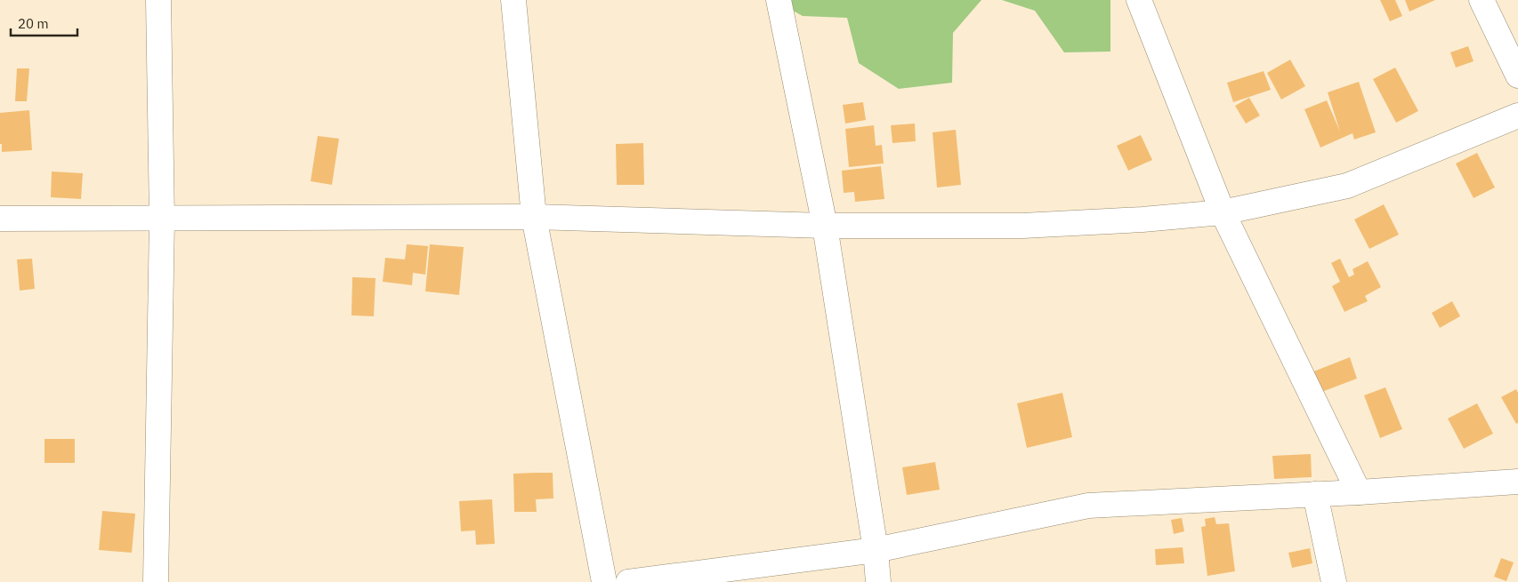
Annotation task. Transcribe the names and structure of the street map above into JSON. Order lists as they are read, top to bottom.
{
  "scale_bar": "20 m"
}
